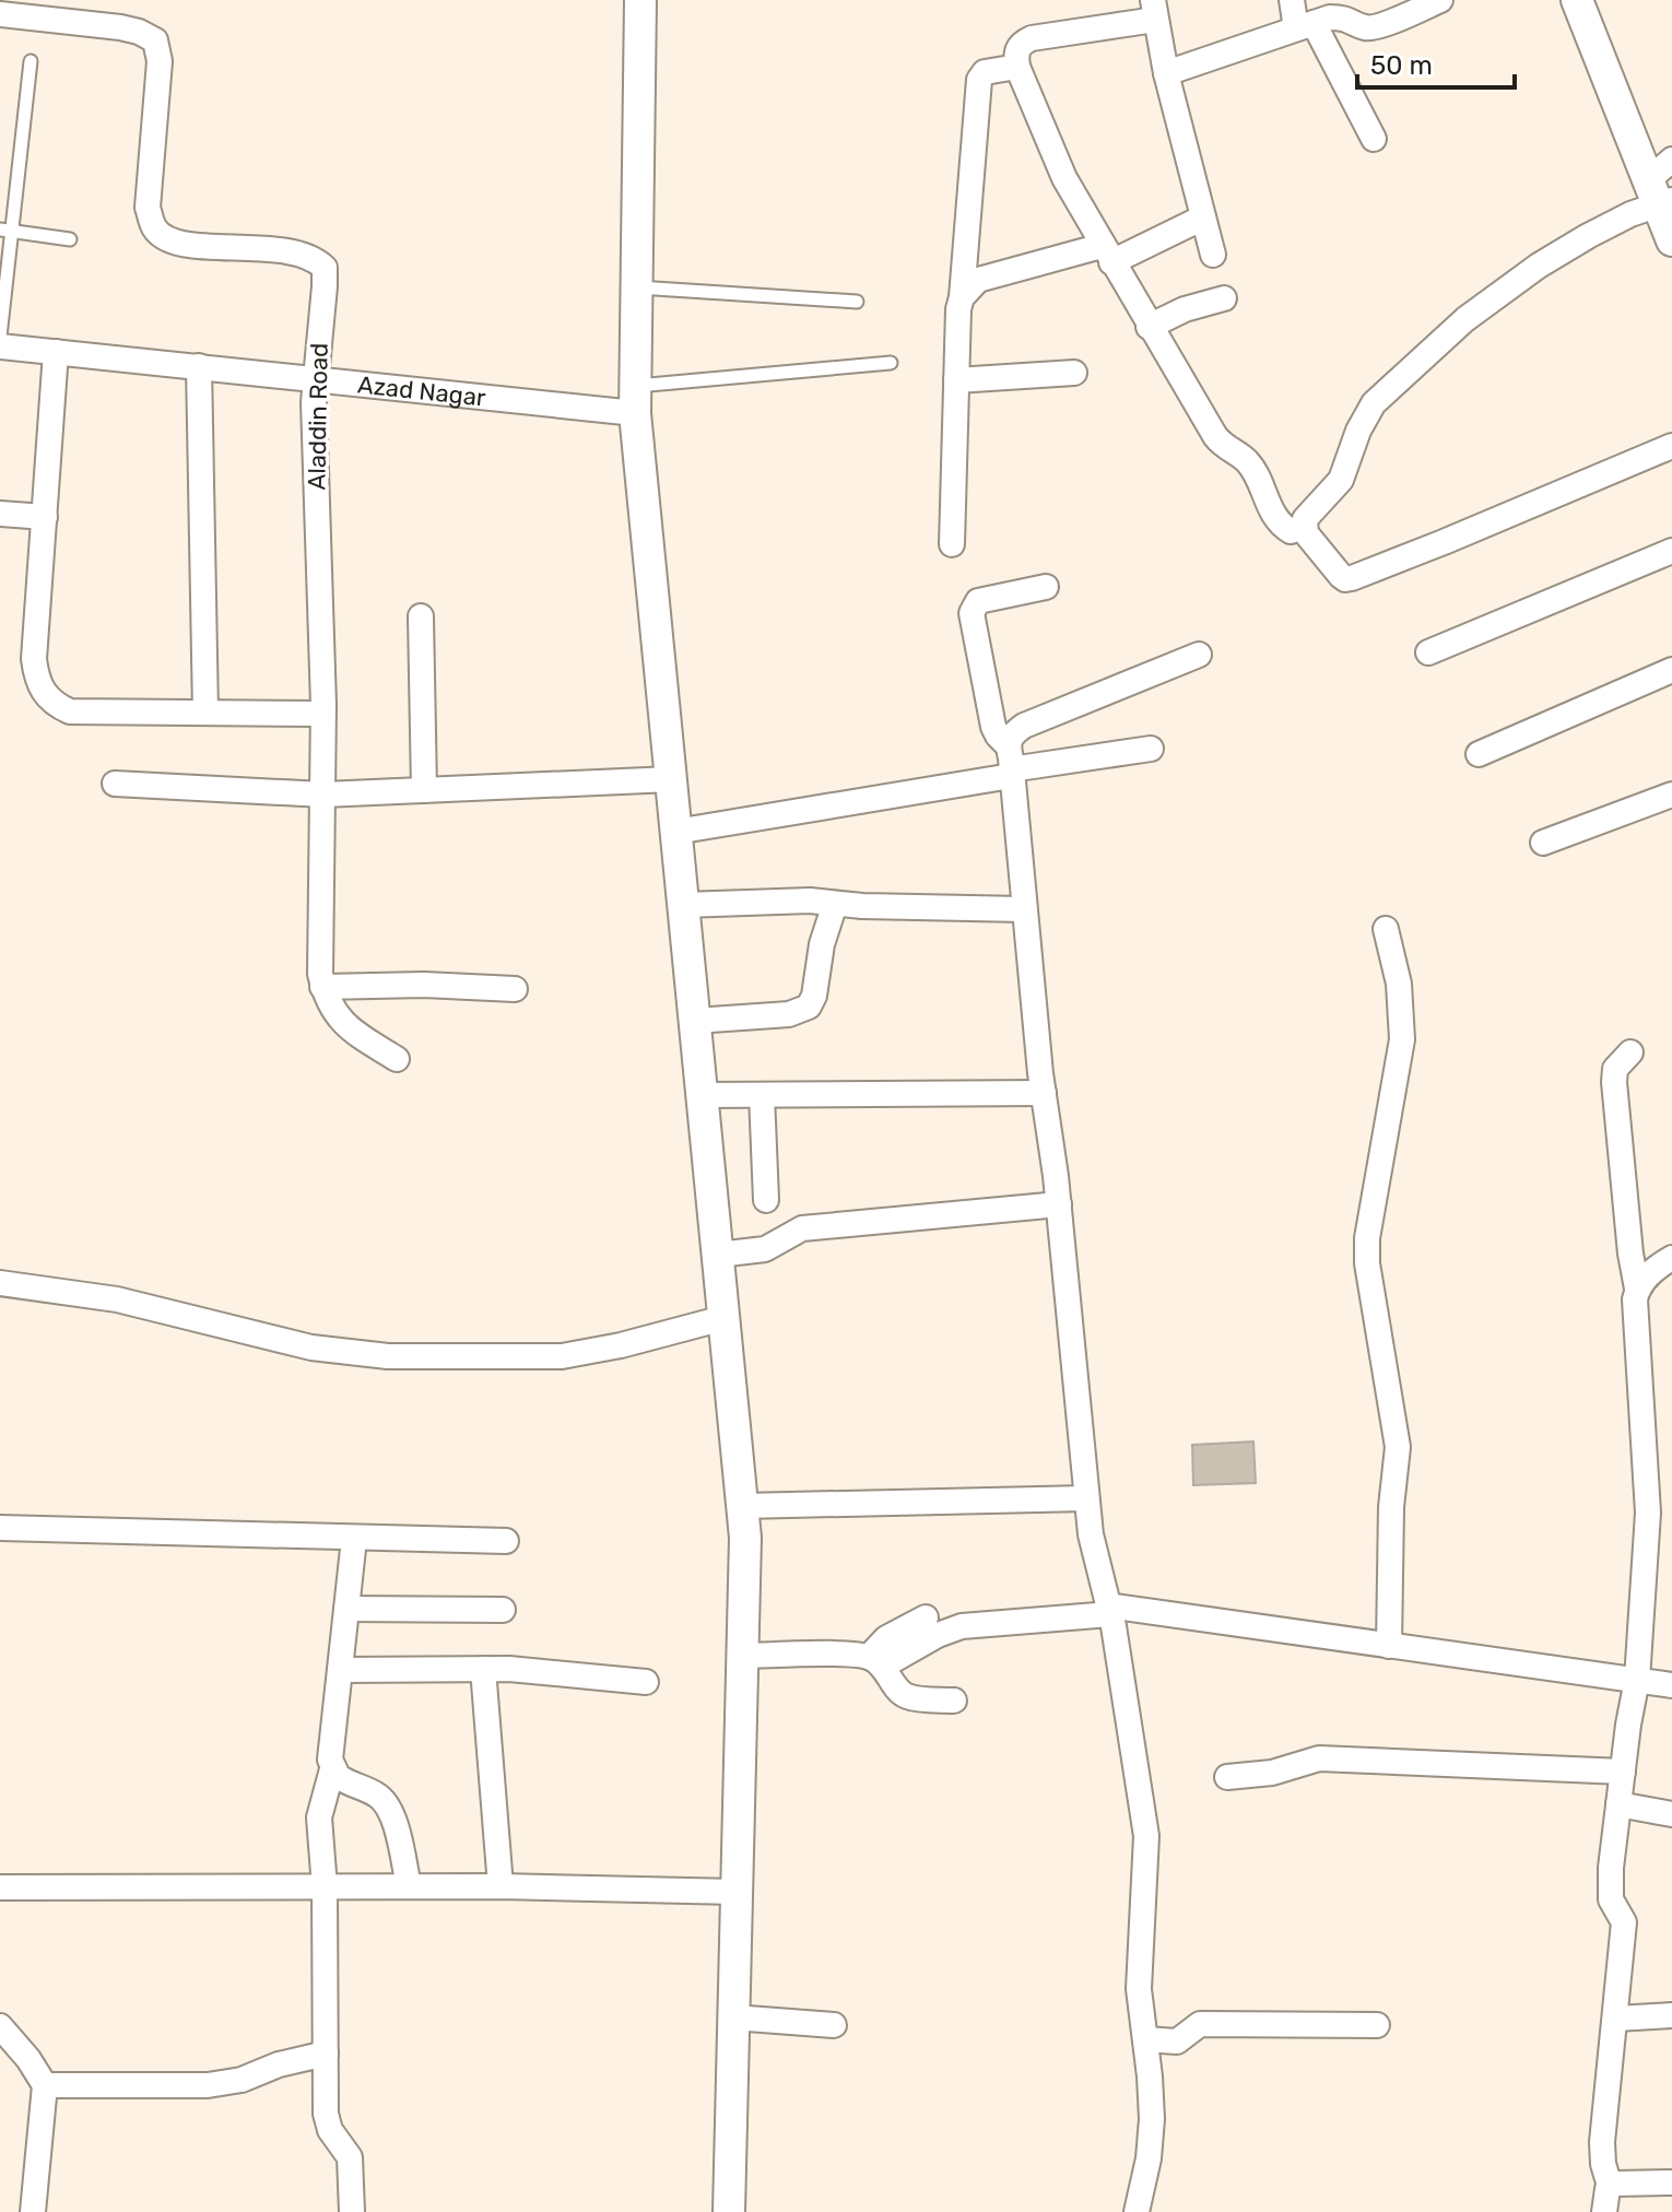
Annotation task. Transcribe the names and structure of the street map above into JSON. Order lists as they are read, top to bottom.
{
  "streets": {
    "street": ["Azad Nagar", "Aladdin Road"]
  },
  "crossings": [
    ["Azad Nagar", "Aladdin Road"]
  ],
  "scale_bar": "50 m"
}
